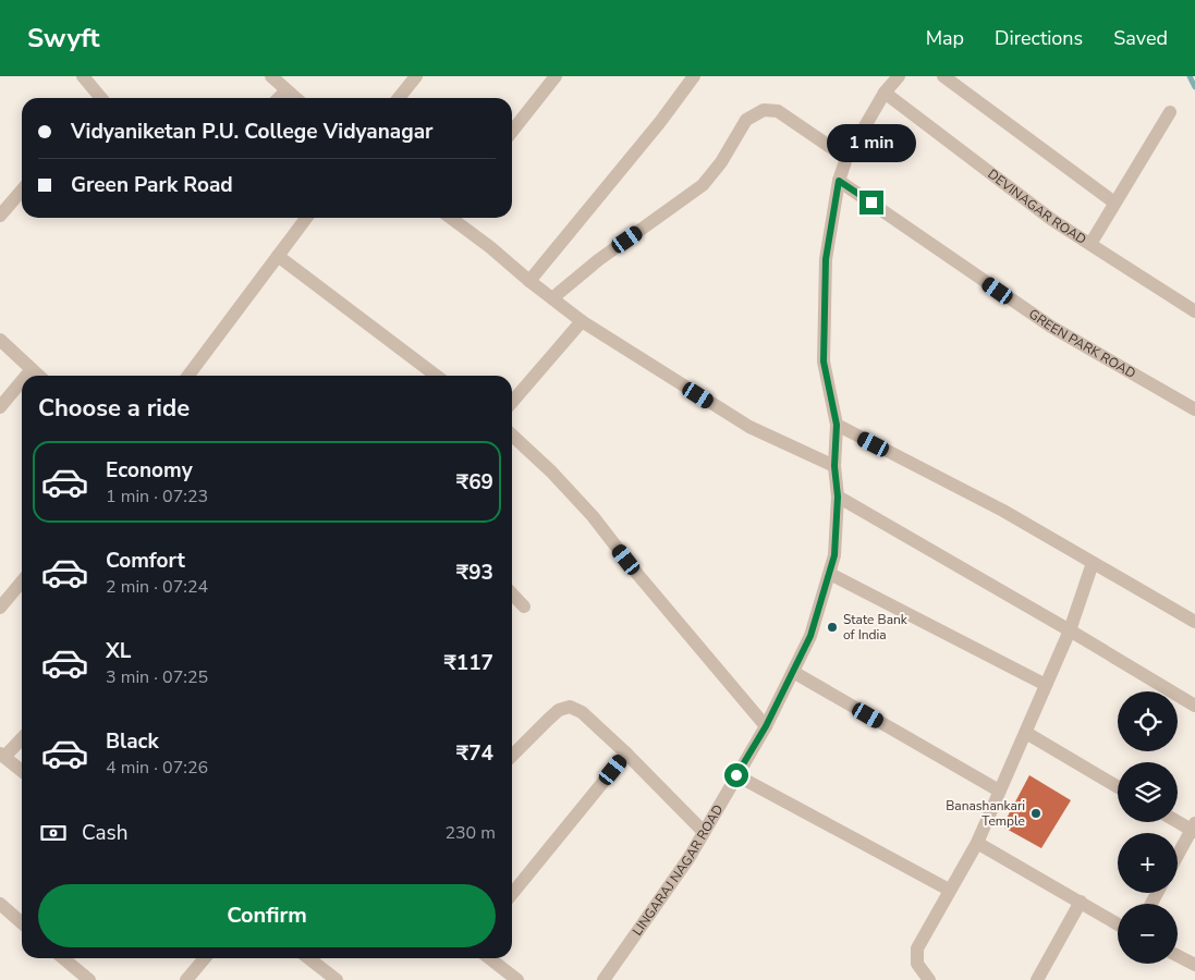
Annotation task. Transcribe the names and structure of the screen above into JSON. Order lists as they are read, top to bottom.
{
  "streets": {
    "street": ["DEVINAGAR ROAD", "GREEN PARK ROAD", "LINGARAJ NAGAR ROAD"]
  },
  "crossings": [
    ["DEVINAGAR ROAD", "LINGARAJ NAGAR ROAD"],
    ["GREEN PARK ROAD", "LINGARAJ NAGAR ROAD"]
  ],
  "places": ["State Bank of India", "Banashankari Temple"],
  "page": {
    "header": "Swyft",
    "nav": ["Map", "Directions", "Saved"],
    "banner": ["Vidyaniketan P.U. College Vidyanagar", "Green Park Road"],
    "bubble": "1 min",
    "heading": "Choose a ride",
    "list": [
      {
        "name": "Economy",
        "note": "1 min · 07:23",
        "value": "₹69"
      },
      {
        "name": "Comfort",
        "note": "2 min · 07:24",
        "value": "₹93"
      },
      {
        "name": "XL",
        "note": "3 min · 07:25",
        "value": "₹117"
      },
      {
        "name": "Black",
        "note": "4 min · 07:26",
        "value": "₹74"
      }
    ],
    "map_buttons": ["+", "−"],
    "pay": ["Cash", "230 m"],
    "buttons": "Confirm"
  }
}
